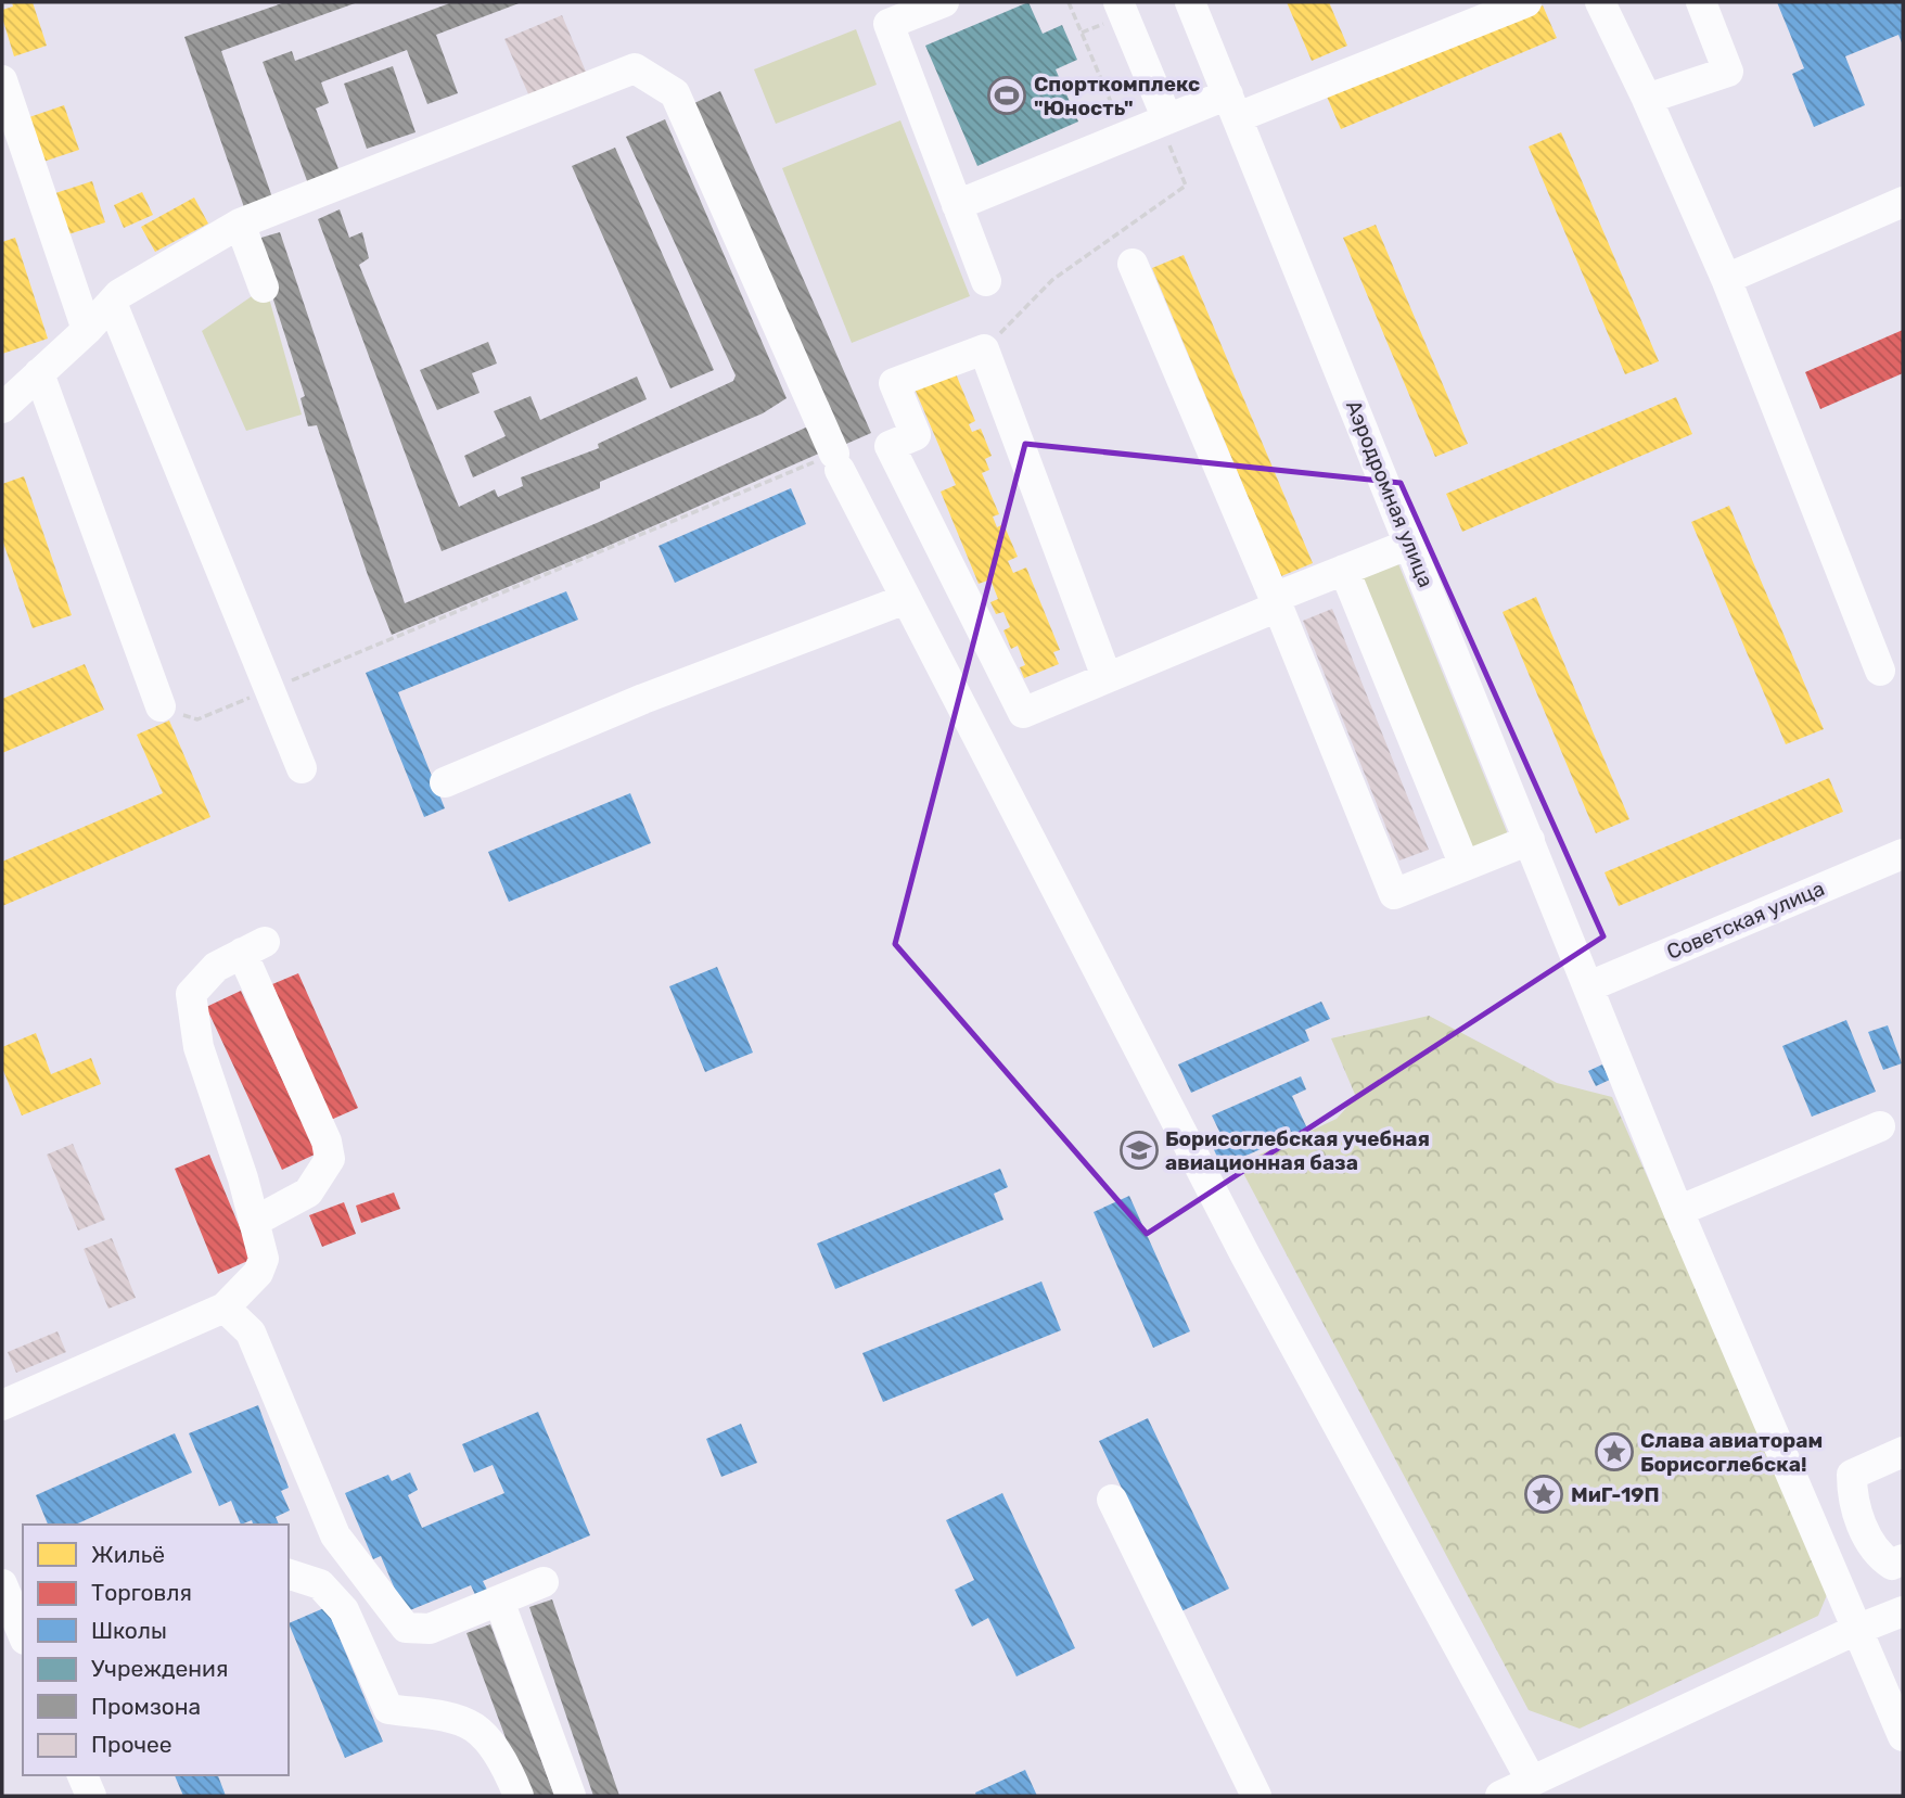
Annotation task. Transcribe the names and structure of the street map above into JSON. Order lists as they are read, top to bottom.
{
  "streets": {
    "street": ["Аэродромная улица", "Советская улица"]
  },
  "crossings": [
    ["Аэродромная улица", "Советская улица"]
  ],
  "places": {
    "sports": ["Спорткомплекс \"Юность\""],
    "school or university": ["Борисоглебская учебная авиационная база"],
    "place": ["Слава авиаторам Борисоглебска!", "МиГ-19П"]
  },
  "legend": [
    "Жильё",
    "Торговля",
    "Школы",
    "Учреждения",
    "Промзона",
    "Прочее"
  ]
}
